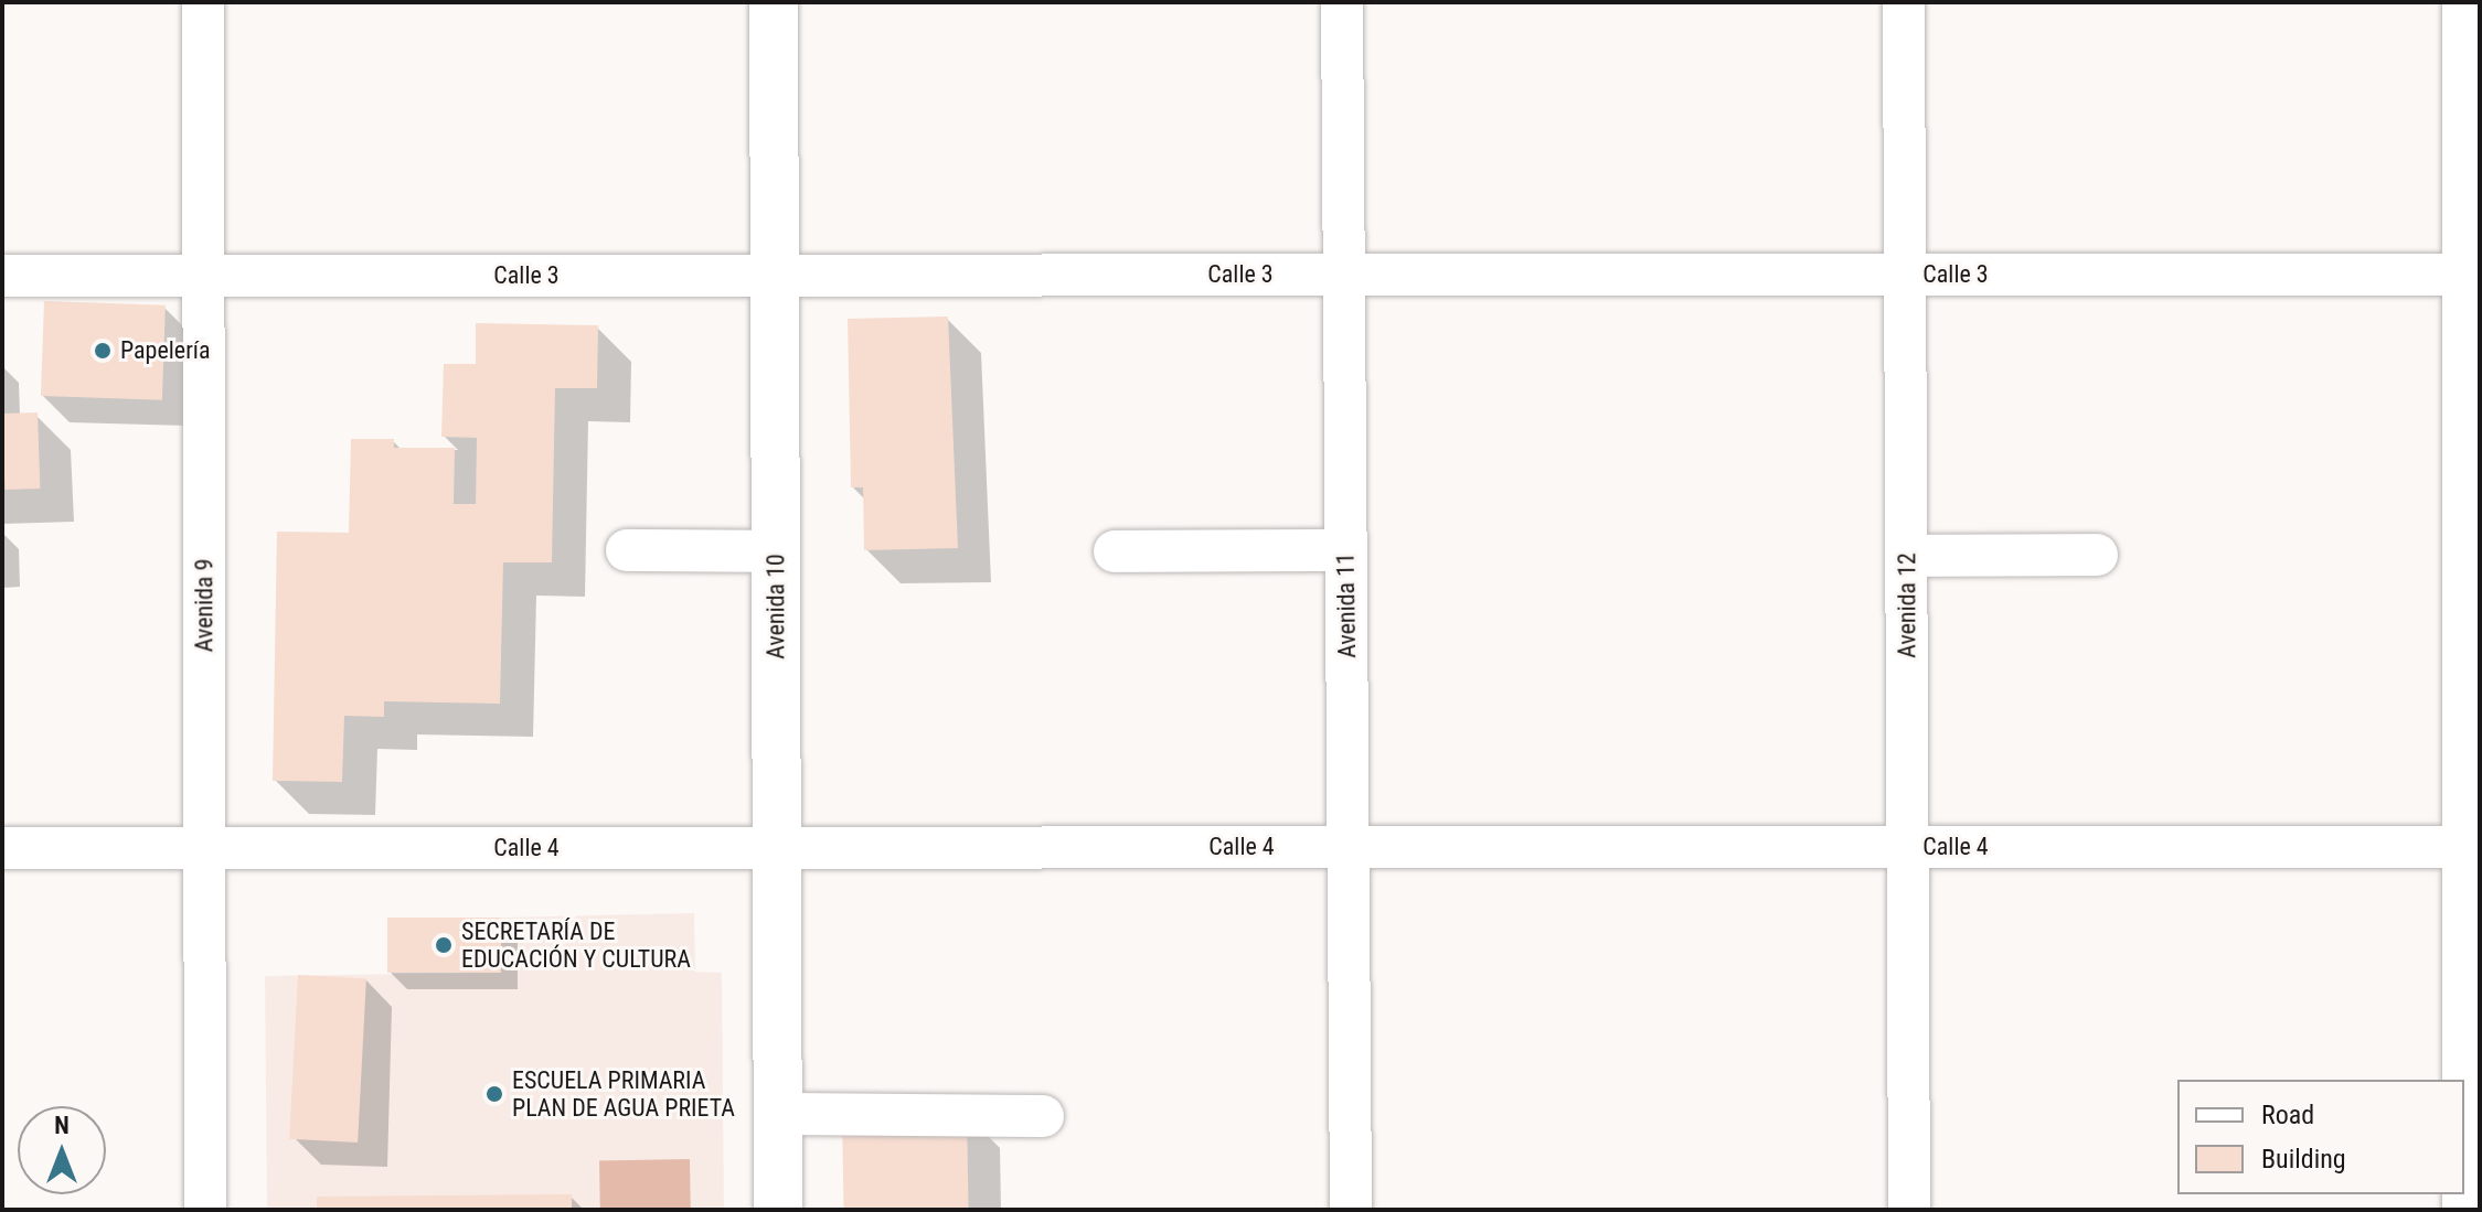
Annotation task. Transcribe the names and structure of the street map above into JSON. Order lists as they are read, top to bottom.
{
  "streets": {
    "main road": ["Avenida 10"],
    "street": [
      "Calle 3",
      "Avenida 9",
      "Avenida 11",
      "Avenida 12",
      "Calle 4"
    ]
  },
  "crossings": [
    ["Calle 3", "Avenida 9"],
    ["Calle 3", "Avenida 11"],
    ["Calle 3", "Avenida 12"],
    ["Calle 3", "Avenida 10"],
    ["Avenida 9", "Calle 4"],
    ["Avenida 11", "Calle 4"],
    ["Avenida 12", "Calle 4"],
    ["Avenida 10", "Calle 4"]
  ],
  "places": ["Papelería", "SECRETARÍA DE EDUCACIÓN Y CULTURA", "ESCUELA PRIMARIA PLAN DE AGUA PRIETA"],
  "legend": ["Road", "Building"],
  "north": "top"
}
